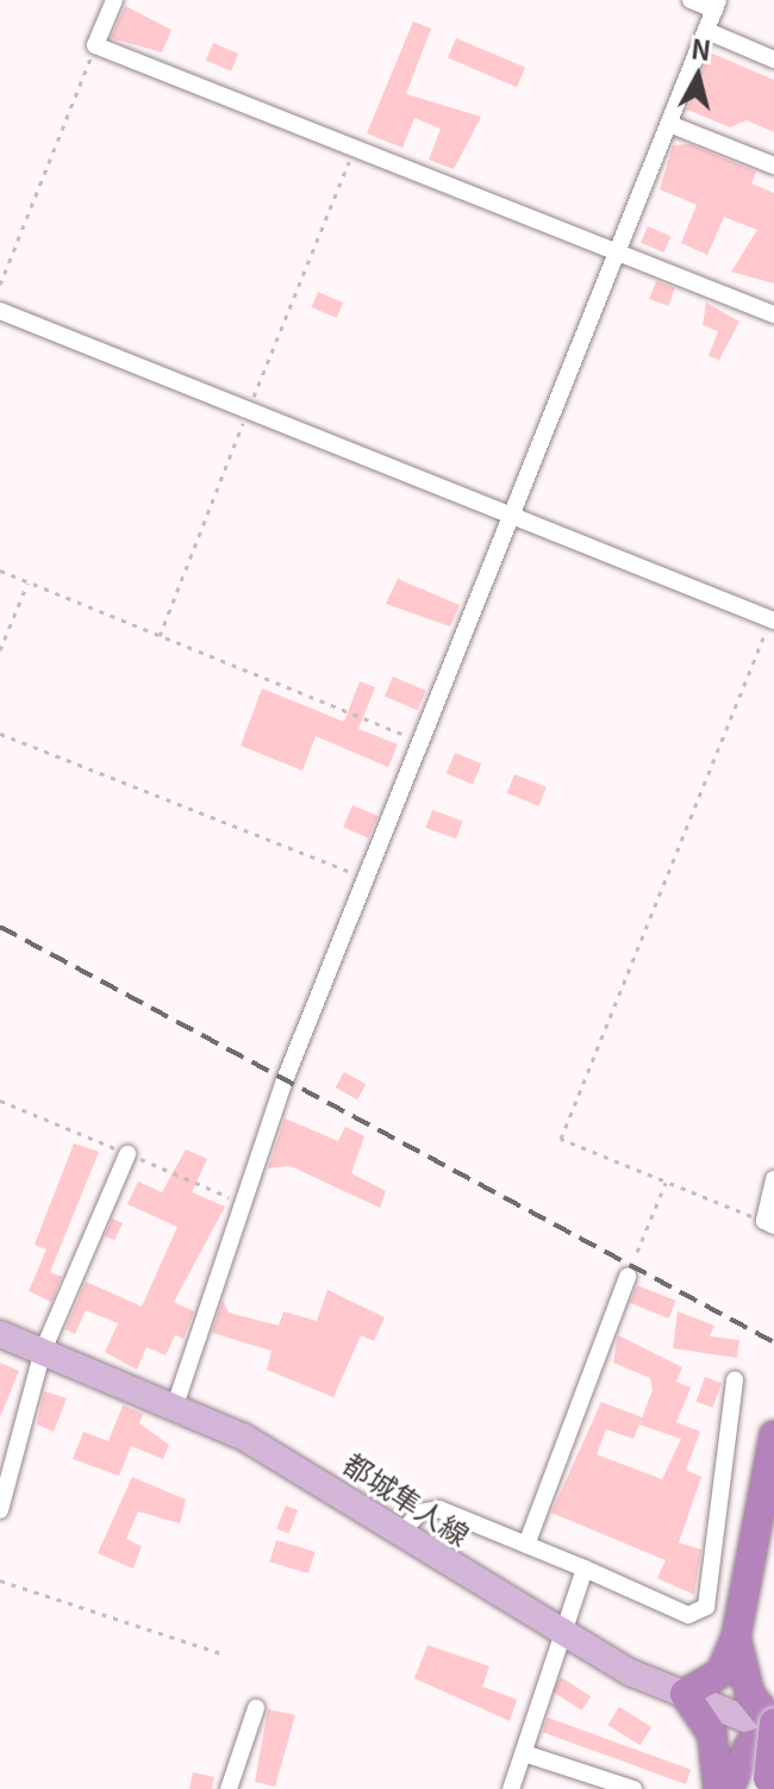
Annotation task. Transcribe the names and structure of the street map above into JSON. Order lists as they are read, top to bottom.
{
  "streets": {
    "main road": ["都城隼人線"]
  },
  "north": "top"
}
